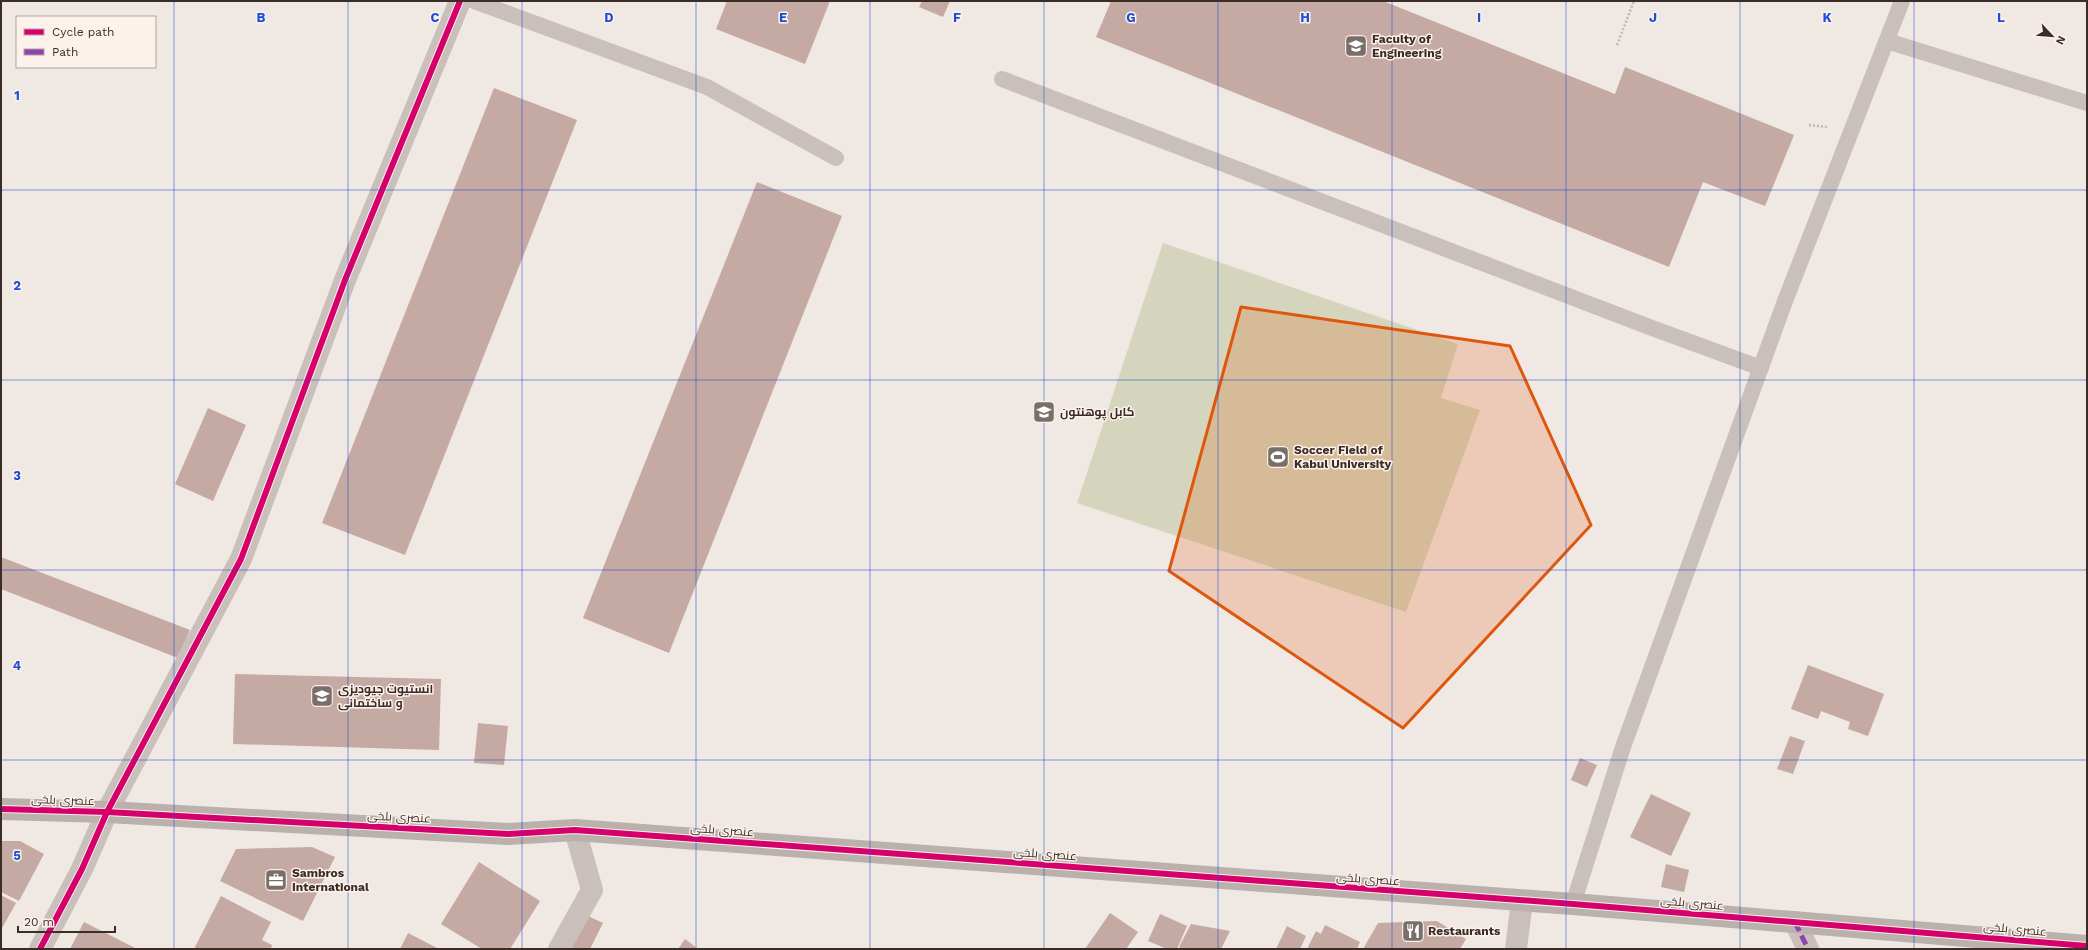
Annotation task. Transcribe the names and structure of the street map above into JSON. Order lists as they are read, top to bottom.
{
  "streets": {
    "street": ["عنصری بلخی"]
  },
  "places": {
    "school or university": ["Faculty of Engineering", "کابل پوهنتون", "انستیوت جیودیزی و ساختمانی"],
    "sports": ["Soccer Field of Kabul University"],
    "office": ["Sambros International"],
    "restaurant": ["Restaurants"]
  },
  "legend": ["Cycle path", "Path"],
  "scale_bar": "20 m",
  "north": "bottom right",
  "grid": {
    "columns": [
      "B",
      "C",
      "D",
      "E",
      "F",
      "G",
      "H",
      "I",
      "J",
      "K",
      "L"
    ],
    "rows": [
      "1",
      "2",
      "3",
      "4",
      "5"
    ]
  }
}
